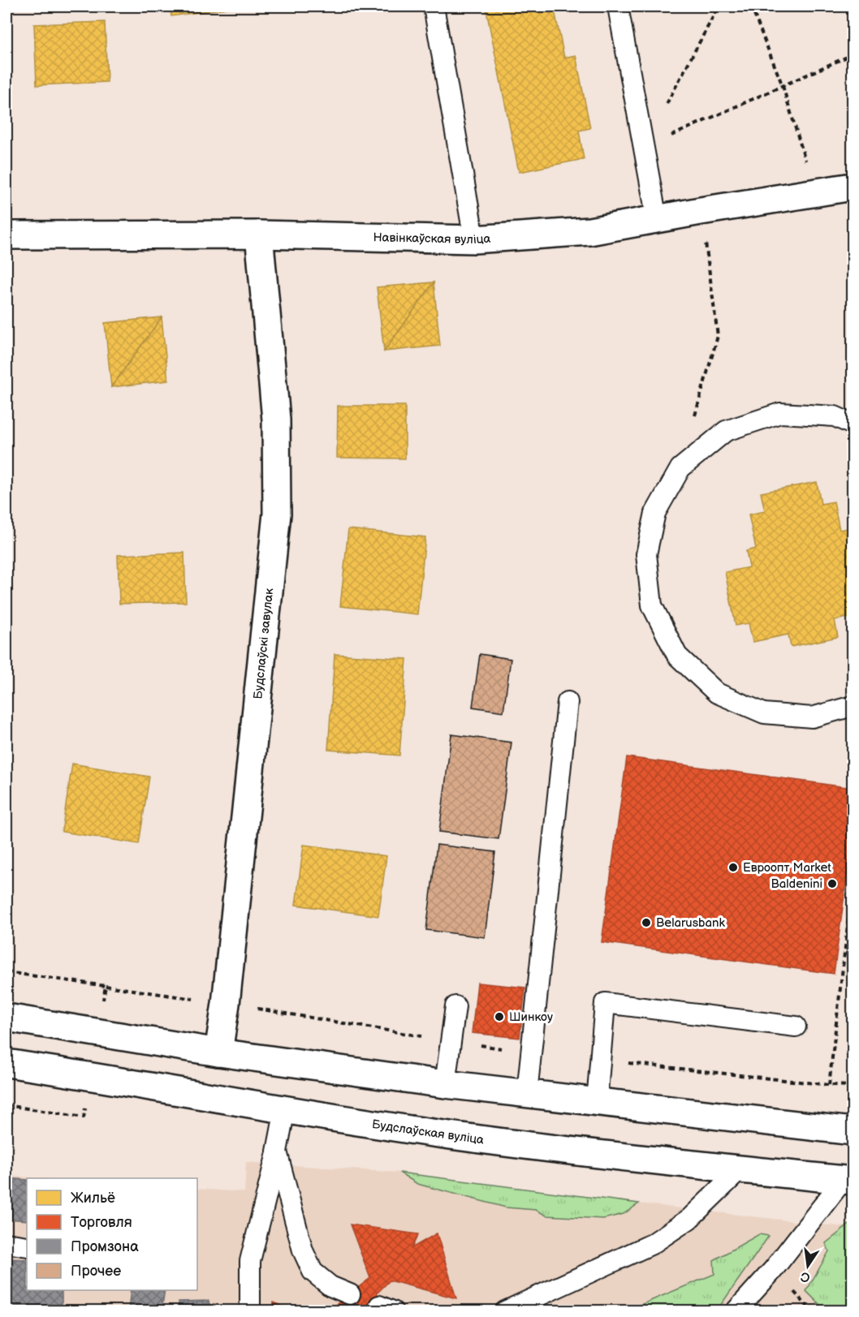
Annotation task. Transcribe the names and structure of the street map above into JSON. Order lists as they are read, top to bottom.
{
  "streets": {
    "main road": ["Навінкаўская вуліца", "Будслаўскі завулак", "Будслаўская вуліца"]
  },
  "crossings": [
    ["Навінкаўская вуліца", "Будслаўскі завулак"]
  ],
  "places": [
    "Евроопт Market",
    "Baldenini",
    "Belarusbank",
    "Шинкоу"
  ],
  "legend": [
    "Жильё",
    "Торговля",
    "Промзона",
    "Прочее"
  ],
  "north": "bottom"
}
